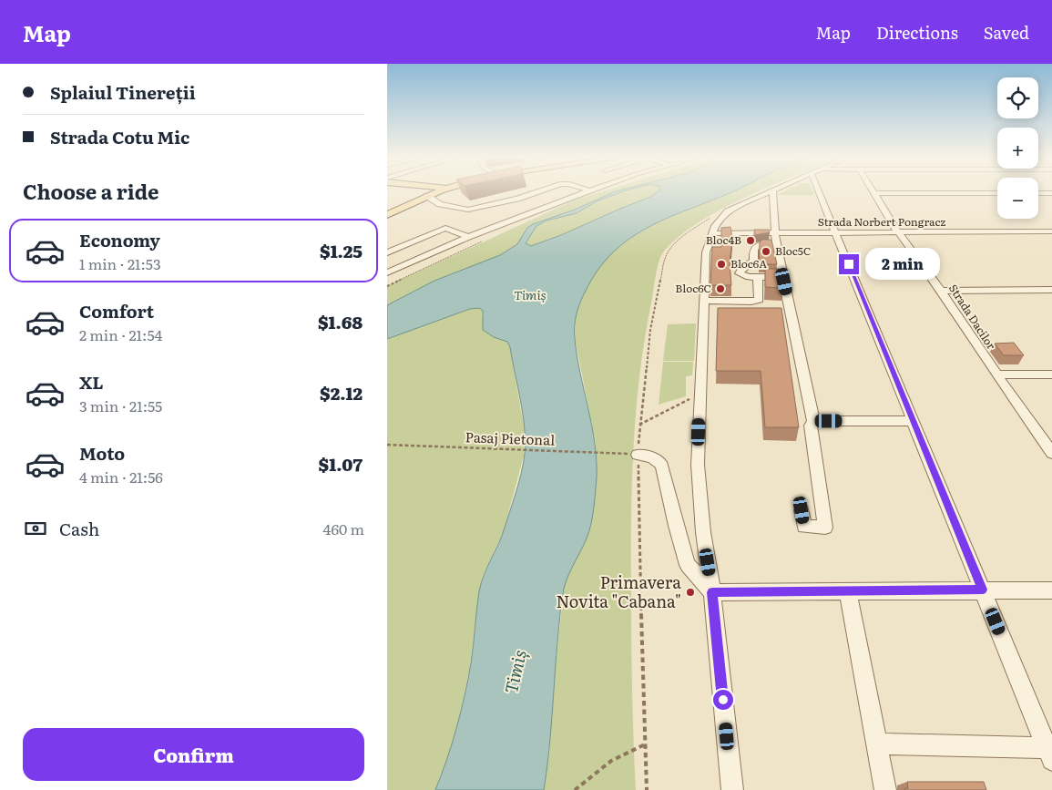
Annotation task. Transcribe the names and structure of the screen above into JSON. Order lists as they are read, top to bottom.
{
  "streets": {
    "street": ["Strada Norbert Pongracz", "Strada Dacilor"],
    "path": ["Pasaj Pietonal"]
  },
  "crossings": [
    ["Strada Norbert Pongracz", "Strada Dacilor"]
  ],
  "water": ["Timiș"],
  "places": [
    "Bloc4B",
    "Bloc5C",
    "Bloc6A",
    "Bloc6C",
    "Primavera Novita \"Cabana\""
  ],
  "page": {
    "header": "Map",
    "nav": ["Map", "Directions", "Saved"],
    "banner": ["Splaiul Tinereții", "Strada Cotu Mic"],
    "map_buttons": ["+", "−"],
    "heading": "Choose a ride",
    "list": [
      {
        "name": "Economy",
        "note": "1 min · 21:53",
        "value": "$1.25"
      },
      {
        "name": "Comfort",
        "note": "2 min · 21:54",
        "value": "$1.68"
      },
      {
        "name": "XL",
        "note": "3 min · 21:55",
        "value": "$2.12"
      },
      {
        "name": "Moto",
        "note": "4 min · 21:56",
        "value": "$1.07"
      }
    ],
    "bubble": "2 min",
    "pay": ["Cash", "460 m"],
    "buttons": "Confirm"
  }
}
